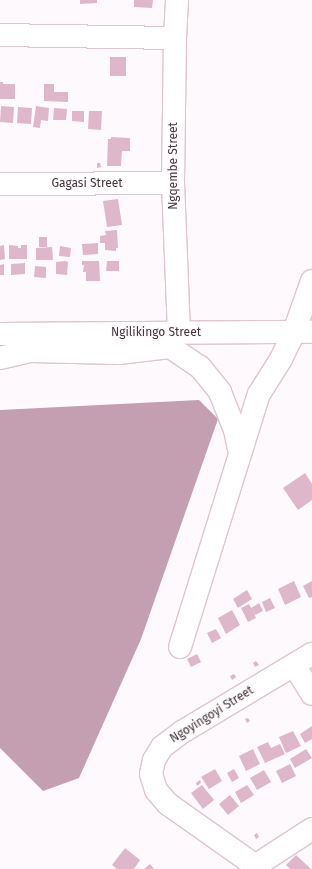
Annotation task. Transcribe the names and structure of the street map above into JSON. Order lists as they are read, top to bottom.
{
  "streets": {
    "street": [
      "Ngqembe Street",
      "Gagasi Street",
      "Ngilikingo Street",
      "Ngoyingoyi Street"
    ]
  },
  "crossings": [
    ["Ngqembe Street", "Gagasi Street"],
    ["Ngqembe Street", "Ngilikingo Street"]
  ]
}
